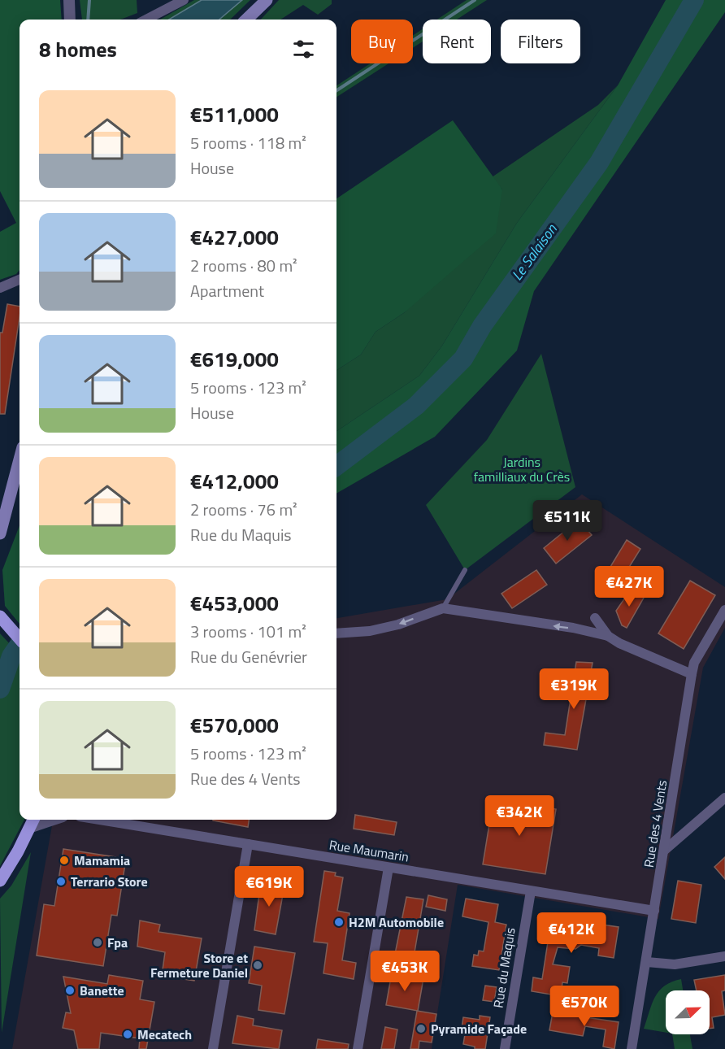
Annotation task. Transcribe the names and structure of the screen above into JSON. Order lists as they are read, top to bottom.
{
  "streets": {
    "street": ["Rue des 4 Vents", "Rue Maumarin", "Rue du Maquis"]
  },
  "crossings": [
    ["Rue des 4 Vents", "Rue Maumarin"],
    ["Rue Maumarin", "Rue du Maquis"]
  ],
  "water": ["Le Salaison"],
  "parks": ["Jardins familliaux du Crès"],
  "places": [
    "Mamamia",
    "Terrario Store",
    "H2M Automobile",
    "Fpa",
    "Store et Fermeture Daniel",
    "Banette",
    "Pyramide Façade",
    "Mecatech"
  ],
  "north": "top right",
  "page": {
    "chip": ["Buy", "Rent", "Filters"],
    "heading": "8 homes",
    "list": [
      {
        "name": "€511,000",
        "note": "5 rooms · 118 m² · House"
      },
      {
        "name": "€427,000",
        "note": "2 rooms · 80 m² · Apartment"
      },
      {
        "name": "€619,000",
        "note": "5 rooms · 123 m² · House"
      },
      {
        "name": "€412,000",
        "note": "2 rooms · 76 m² · Rue du Maquis"
      },
      {
        "name": "€453,000",
        "note": "3 rooms · 101 m² · Rue du Genévrier"
      },
      {
        "name": "€570,000",
        "note": "5 rooms · 123 m² · Rue des 4 Vents"
      }
    ],
    "price": [
      "€511K",
      "€427K",
      "€319K",
      "€342K",
      "€619K",
      "€412K",
      "€453K",
      "€570K"
    ]
  }
}
